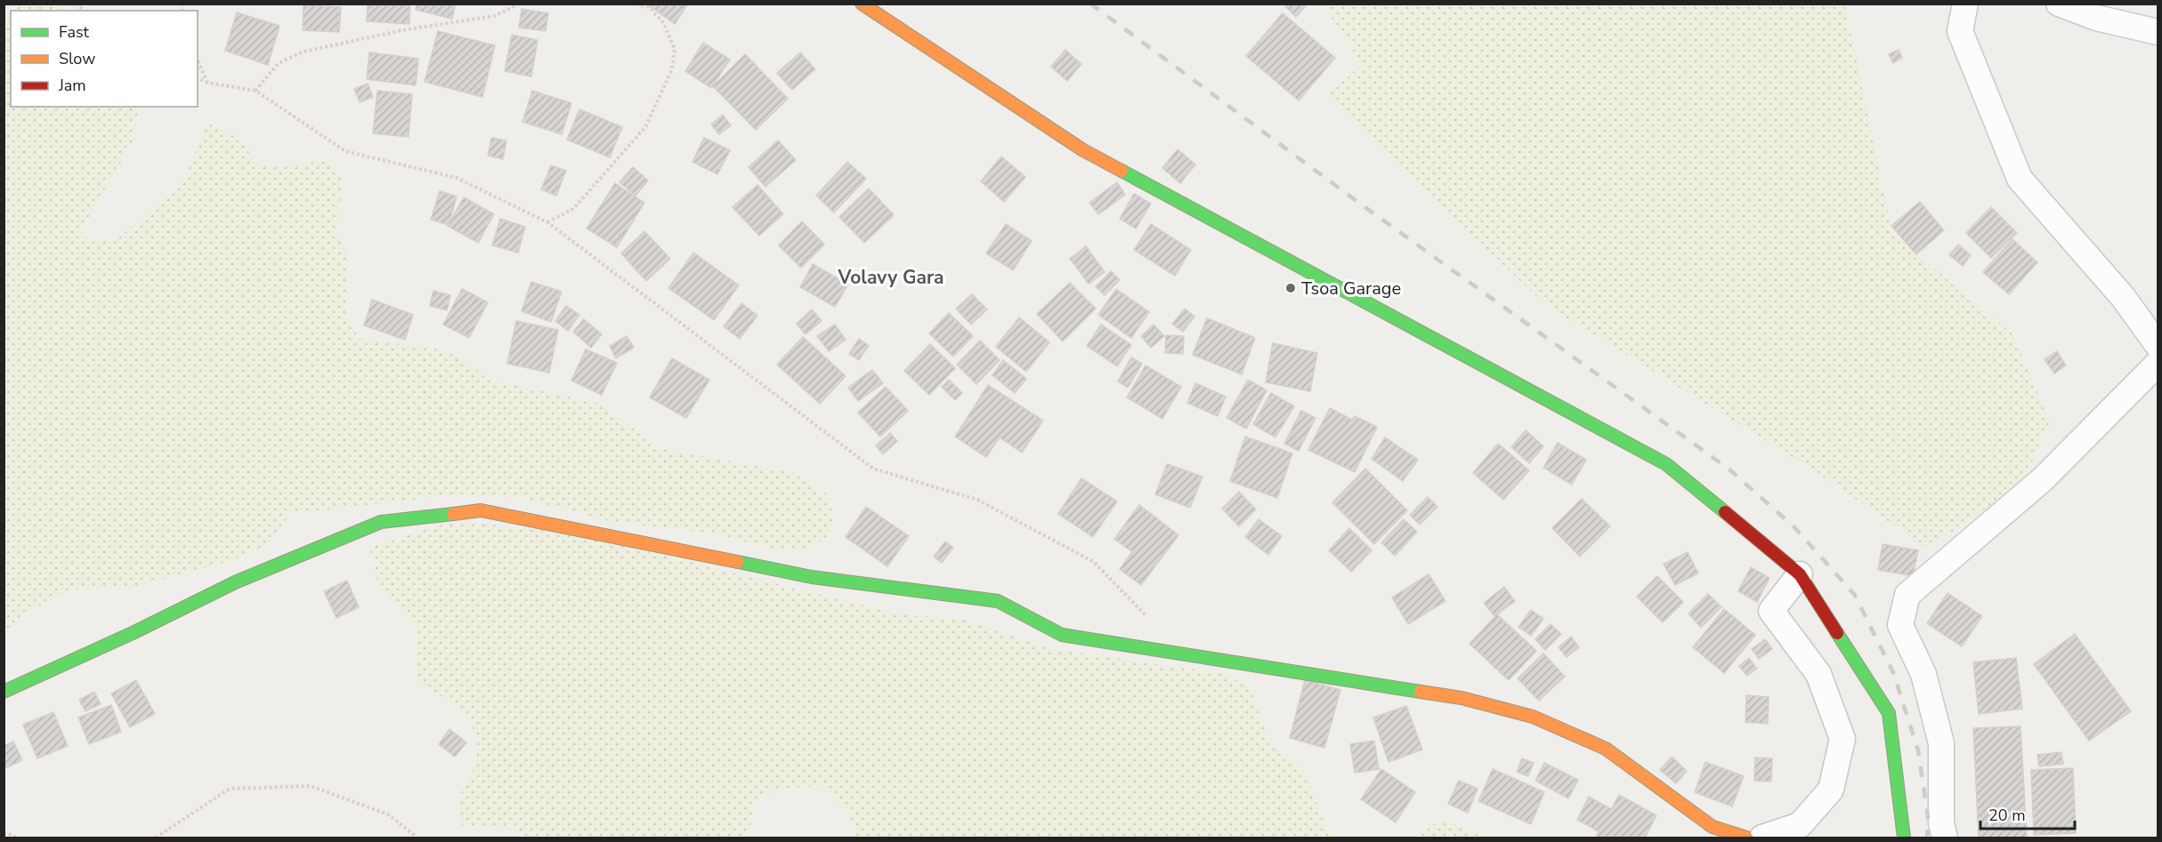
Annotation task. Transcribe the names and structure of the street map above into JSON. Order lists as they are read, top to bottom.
{
  "districts": ["Volavy Gara"],
  "places": ["Tsoa Garage"],
  "legend": ["Fast", "Slow", "Jam"],
  "scale_bar": "20 m"
}
